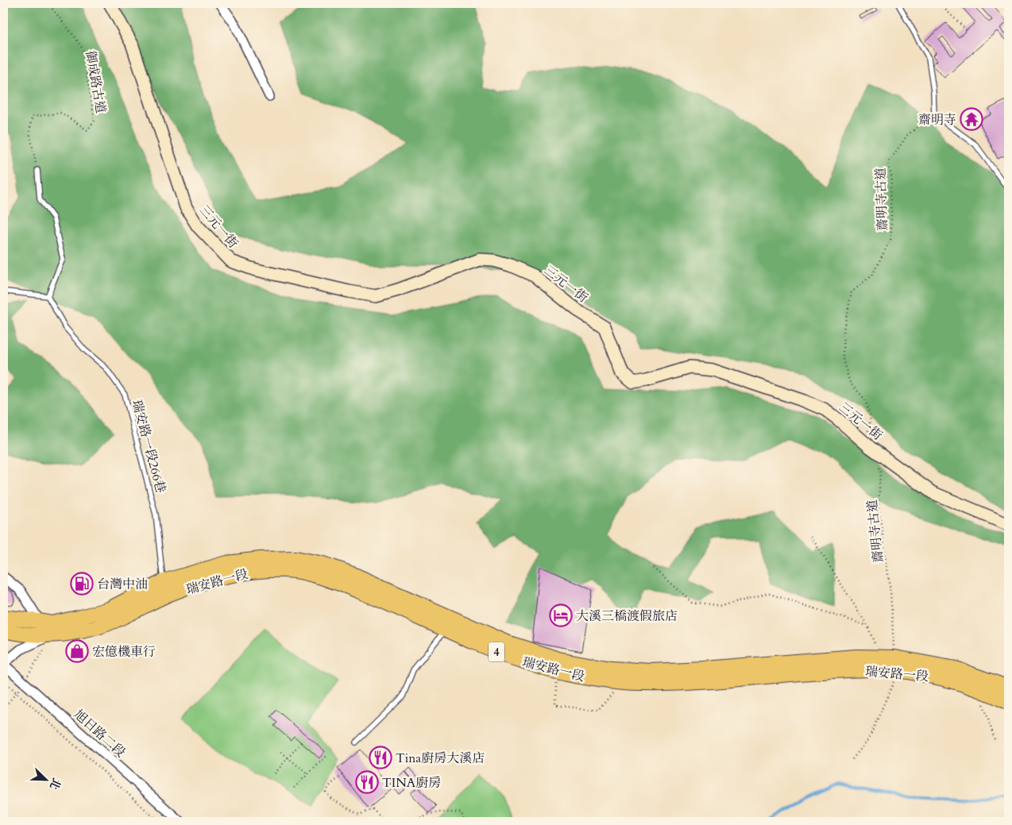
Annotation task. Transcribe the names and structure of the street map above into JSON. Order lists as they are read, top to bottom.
{
  "streets": {
    "main road": ["瑞安路一段", "4"],
    "street": ["三元一街", "旭日路二段"],
    "lane": ["瑞安路一段266巷"],
    "path": ["御成路古道", "齋明寺古道"]
  },
  "crossings": [
    ["齋明寺古道", "三元一街"],
    ["齋明寺古道", "瑞安路一段"],
    ["瑞安路一段266巷", "瑞安路一段"]
  ],
  "places": {
    "temple": ["齋明寺"],
    "fuel station": ["台灣中油"],
    "hotel": ["大溪三橋渡假旅店"],
    "shop": ["宏億機車行"],
    "restaurant": ["Tina廚房大溪店", "TINA廚房"]
  },
  "north": "bottom right"
}
